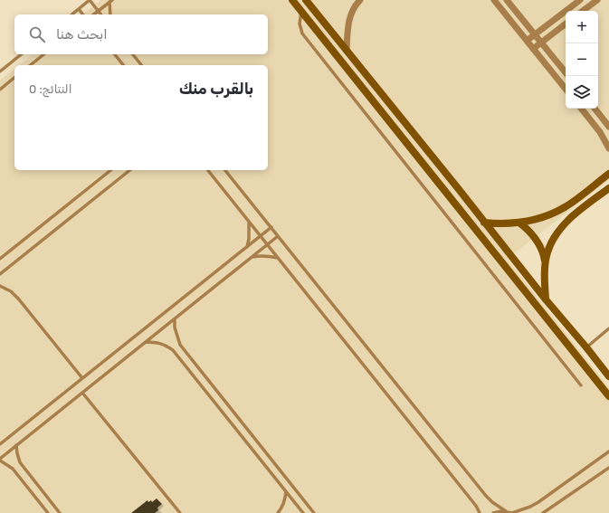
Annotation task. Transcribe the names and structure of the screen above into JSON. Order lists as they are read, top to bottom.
{
  "page": {
    "map_buttons": ["+", "−"],
    "search": "ابحث هنا",
    "heading": ["بالقرب منك", "النتائج: 0"]
  }
}
